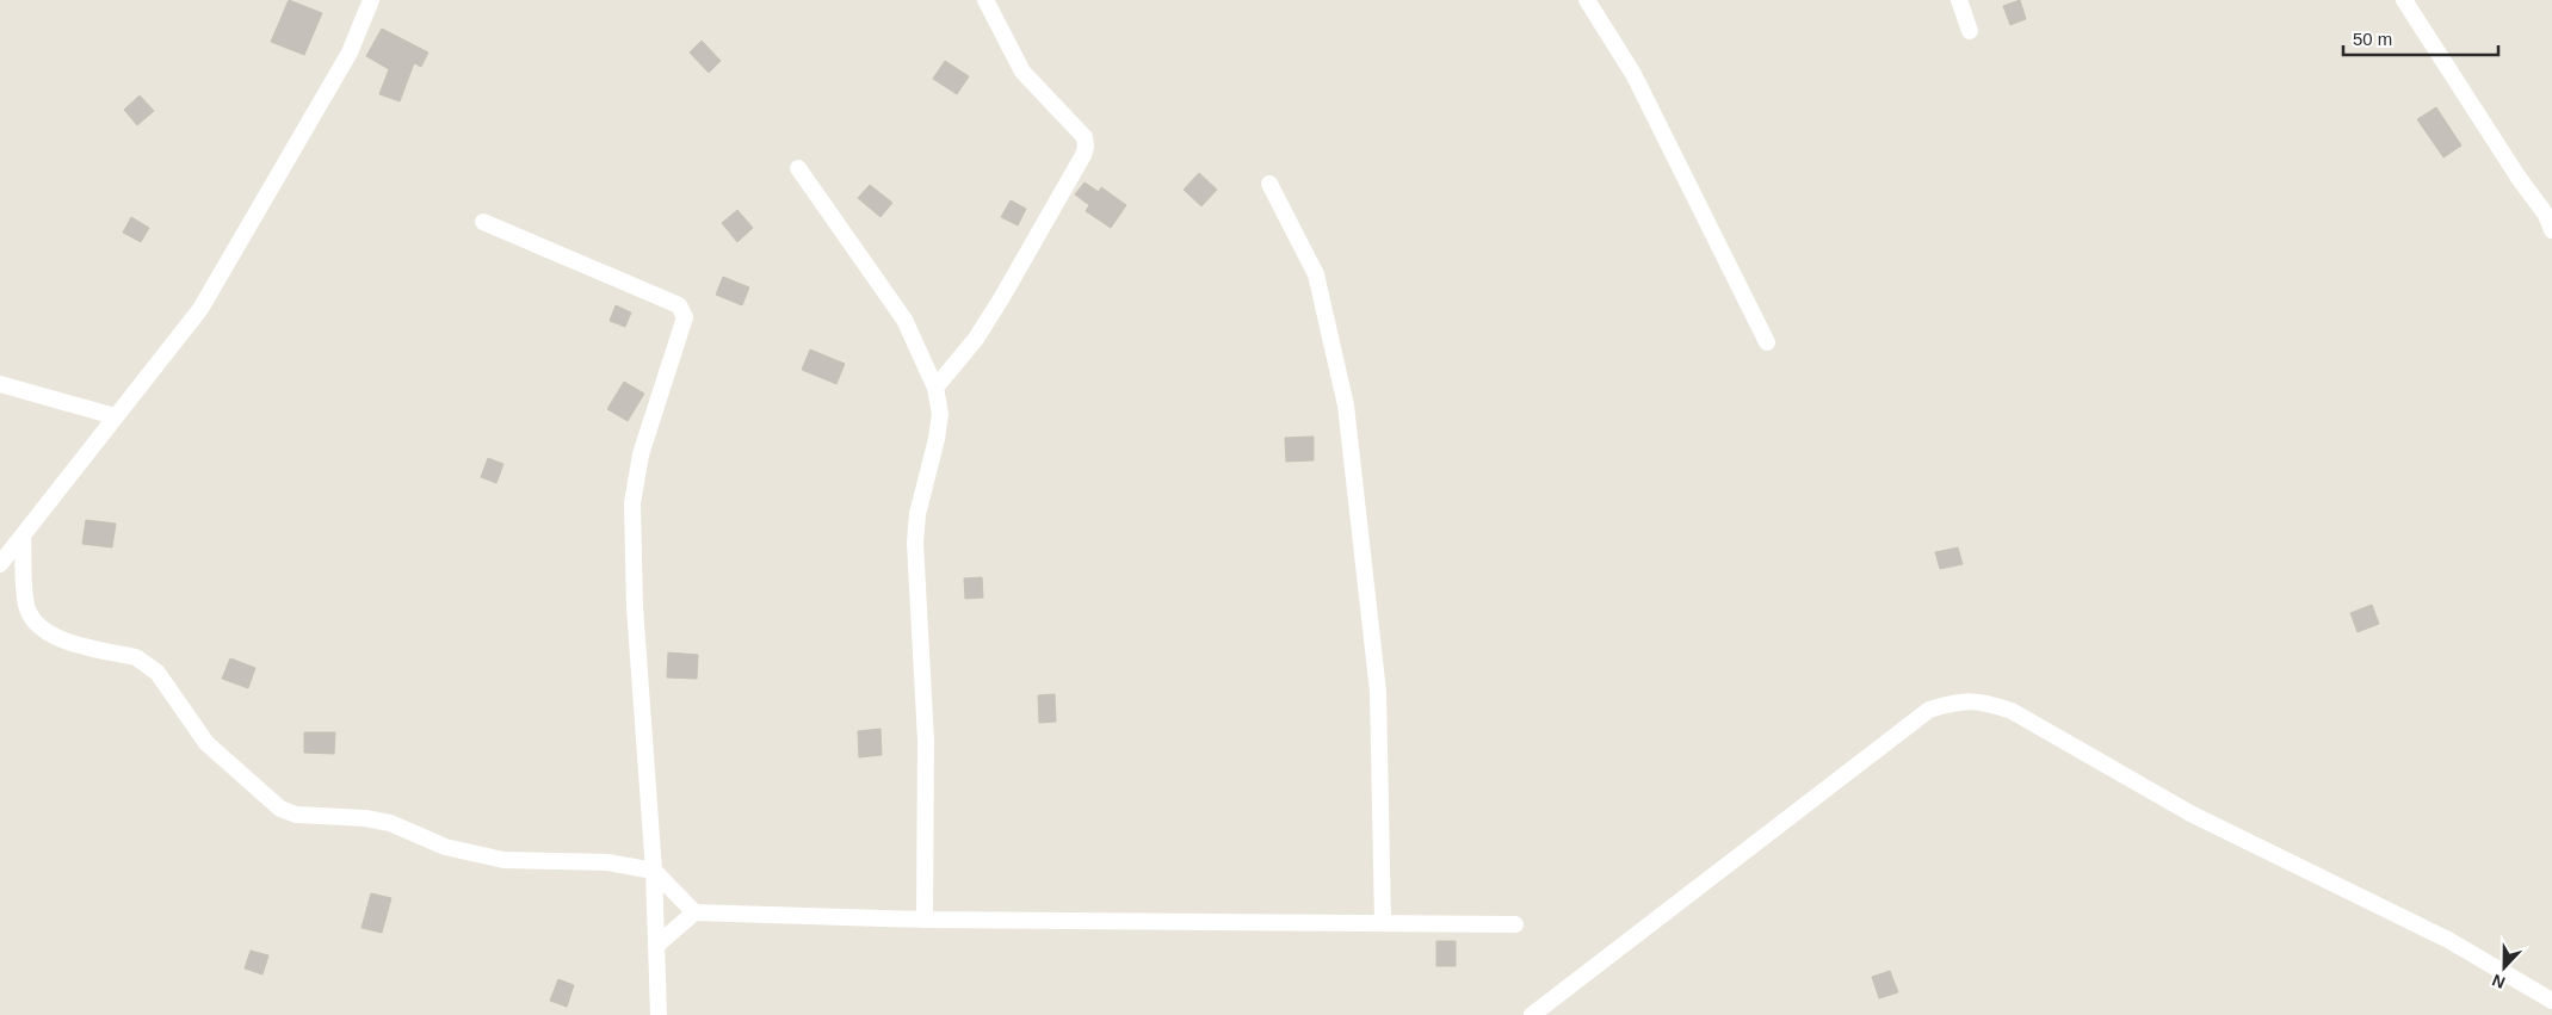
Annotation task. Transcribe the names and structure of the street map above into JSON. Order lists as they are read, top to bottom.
{
  "scale_bar": "50 m",
  "north": "bottom"
}
